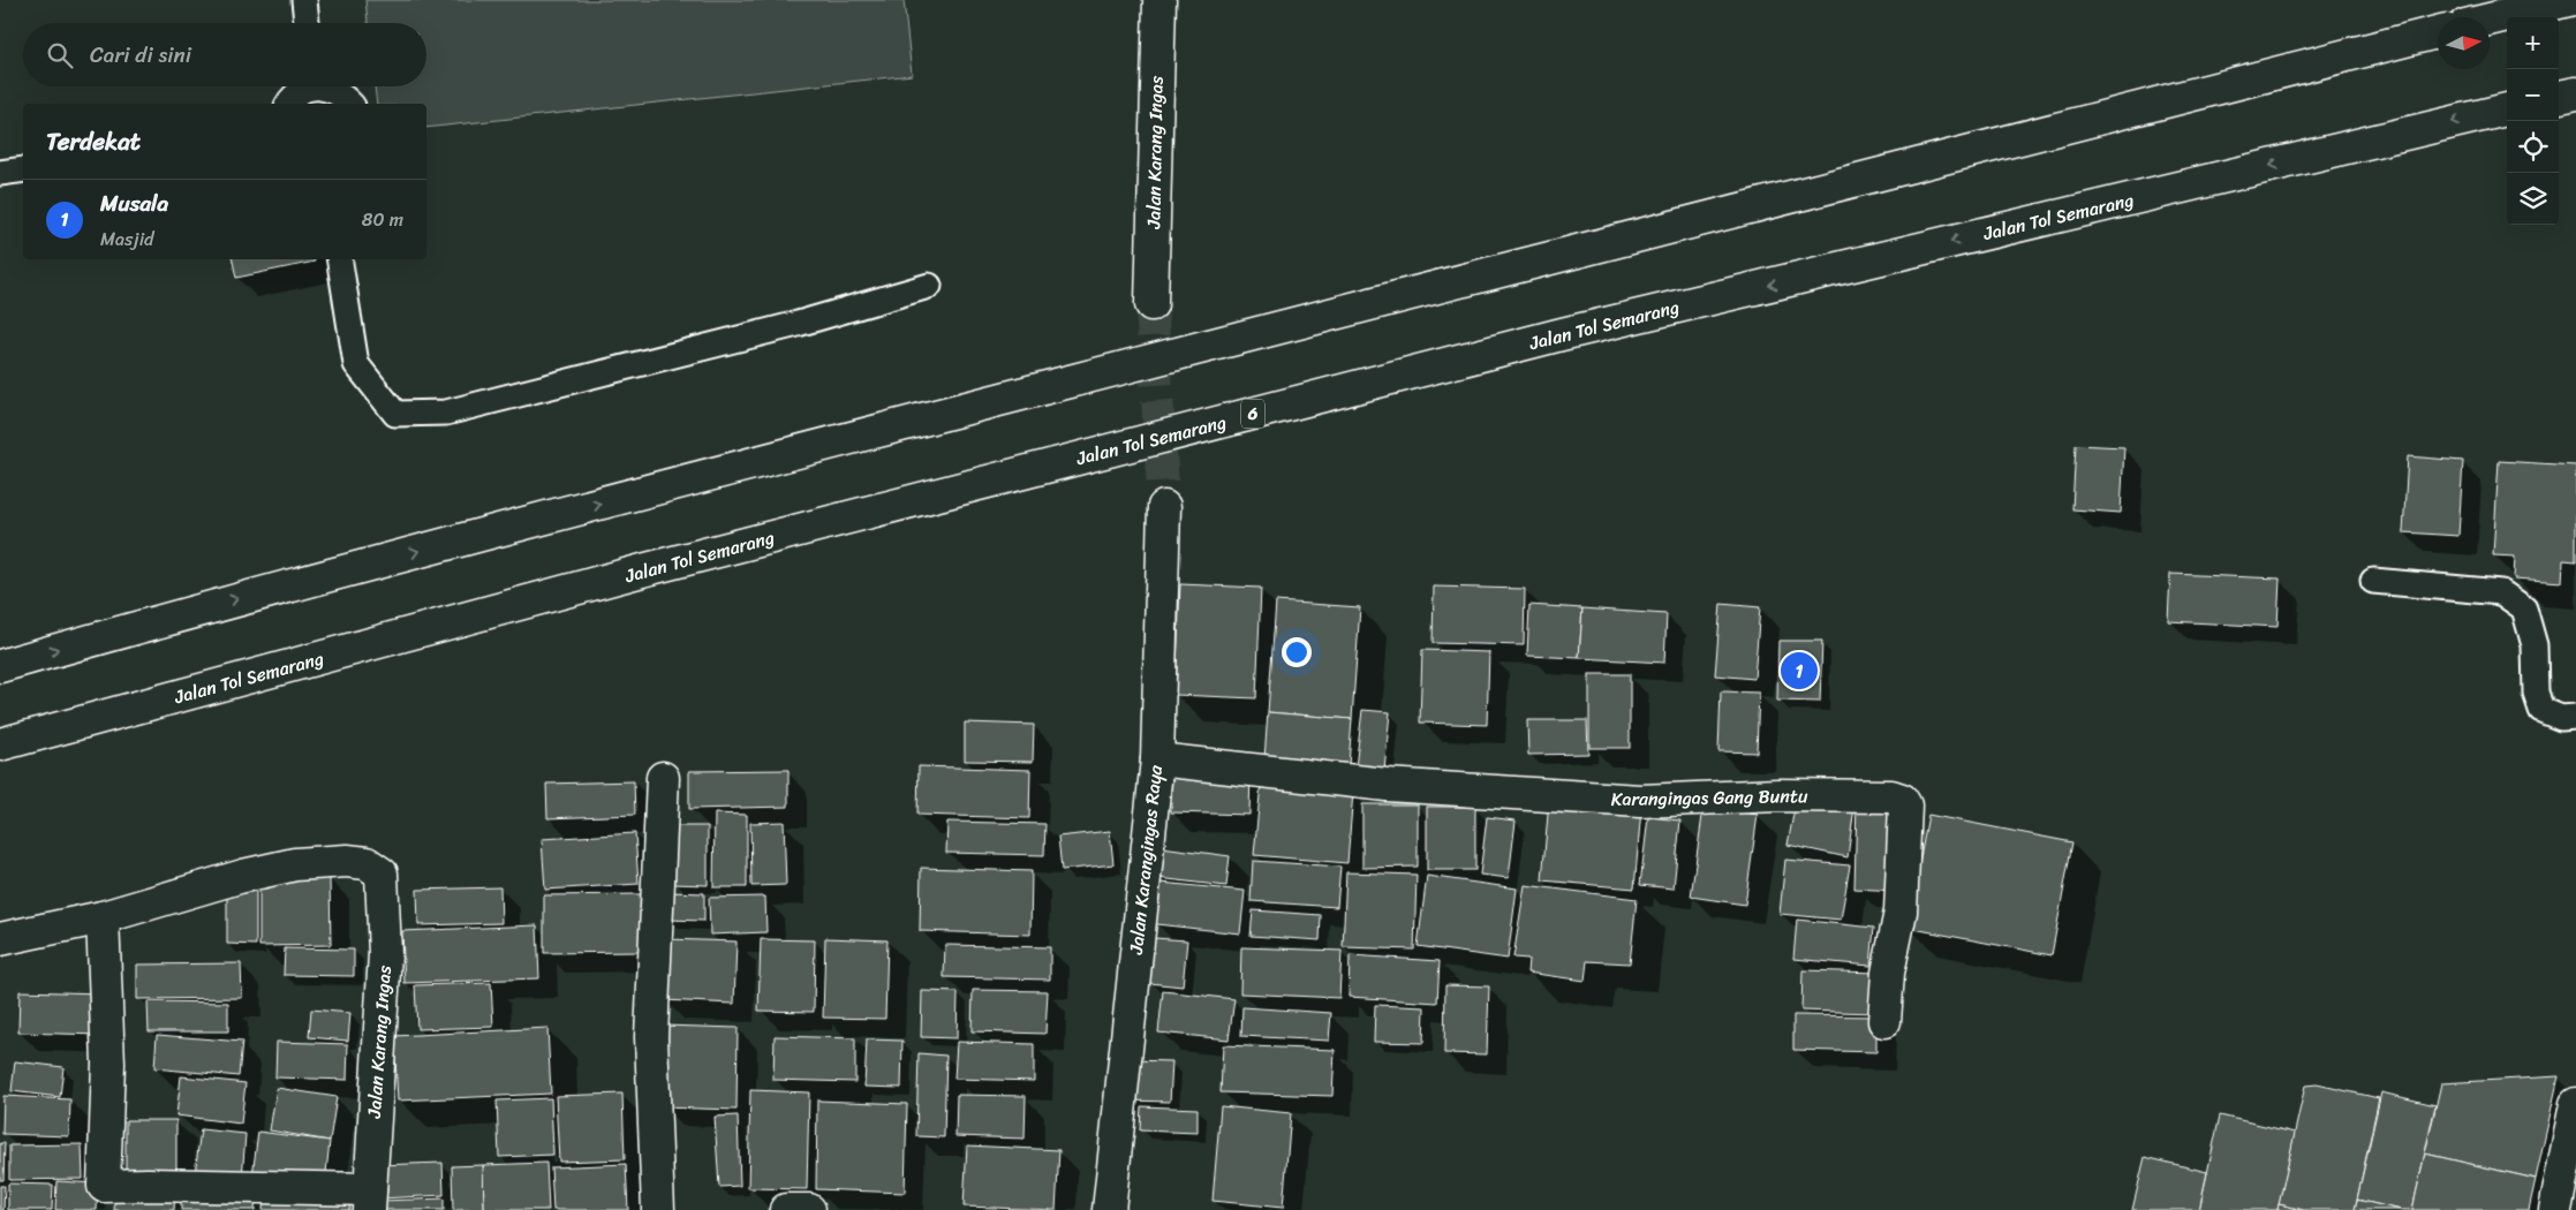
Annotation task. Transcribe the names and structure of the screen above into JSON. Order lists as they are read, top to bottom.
{
  "streets": {
    "main road": [
      "Jalan Karang Ingas",
      "Jalan Tol Semarang",
      "6",
      "Karangingas Gang Buntu",
      "Jalan Karangingas Raya"
    ]
  },
  "crossings": [
    ["Karangingas Gang Buntu", "Jalan Karangingas Raya"]
  ],
  "north": "right",
  "page": {
    "map_buttons": ["+", "−"],
    "search": "Cari di sini",
    "heading": "Terdekat",
    "list": [
      {
        "mark": "1",
        "name": "Musala",
        "note": "Masjid",
        "value": "80 m"
      }
    ],
    "pins": "1"
  }
}
